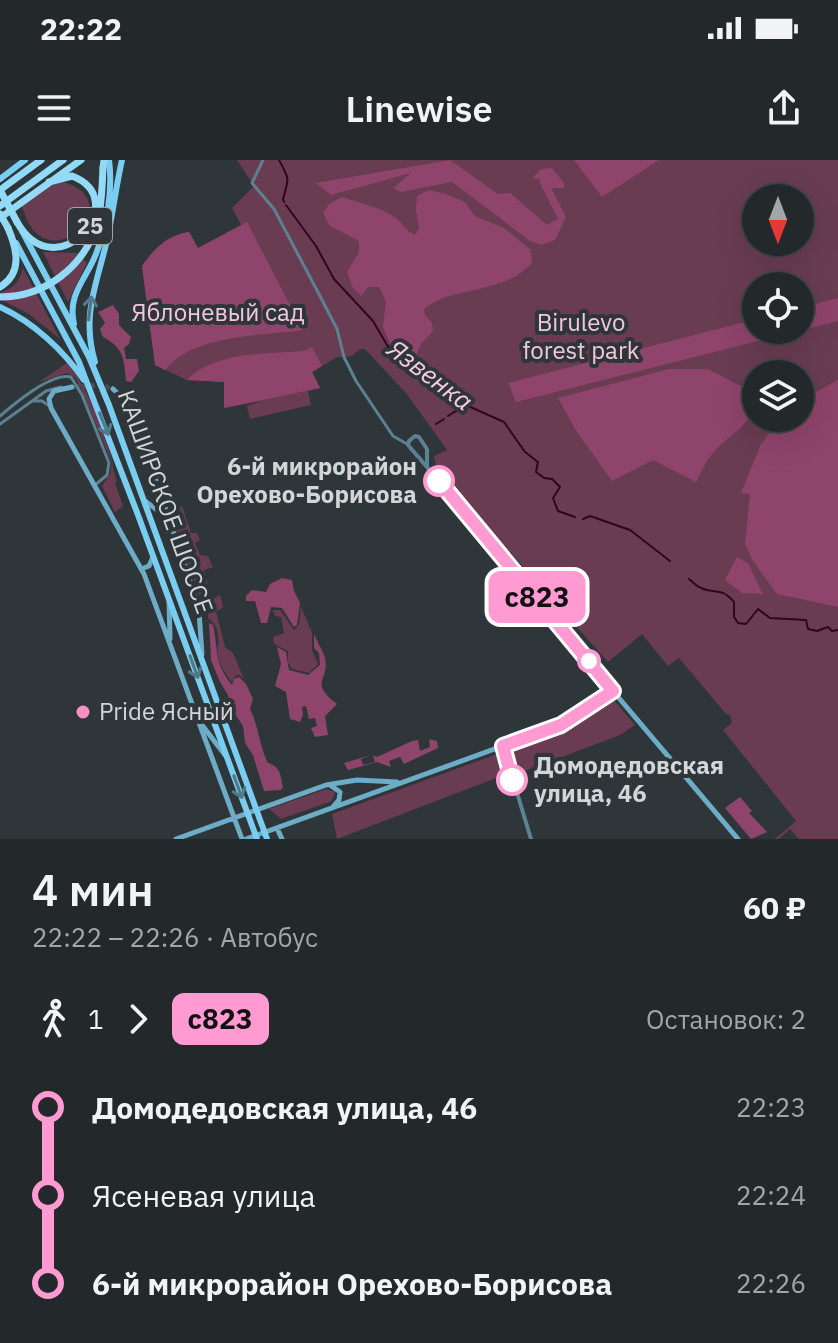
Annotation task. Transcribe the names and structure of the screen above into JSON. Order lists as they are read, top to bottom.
{
  "streets": {
    "highway": ["25", "КАШИРСКОЕ ШОССЕ"]
  },
  "crossings": [
    ["25", "КАШИРСКОЕ ШОССЕ"]
  ],
  "water": ["Язвенка"],
  "parks": ["Яблоневый сад", "Birulevo forest park"],
  "places": ["6-й микрорайон Орехово-Борисова", "Pride Ясный", "Домодедовская улица, 46"],
  "lines": ["bus line с823"],
  "north": "bottom",
  "page": {
    "status": "22:22",
    "header": "Linewise",
    "on_map": "с823",
    "heading": ["4 мин", "22:22 – 22:26 · Автобус", "60 ₽"],
    "legs": ["1", "с823", "Остановок: 2"],
    "list": [
      {
        "name": "Домодедовская улица, 46",
        "value": "22:23"
      },
      {
        "name": "Ясеневая улица",
        "value": "22:24"
      },
      {
        "name": "6-й микрорайон Орехово-Борисова",
        "value": "22:26"
      }
    ]
  }
}
